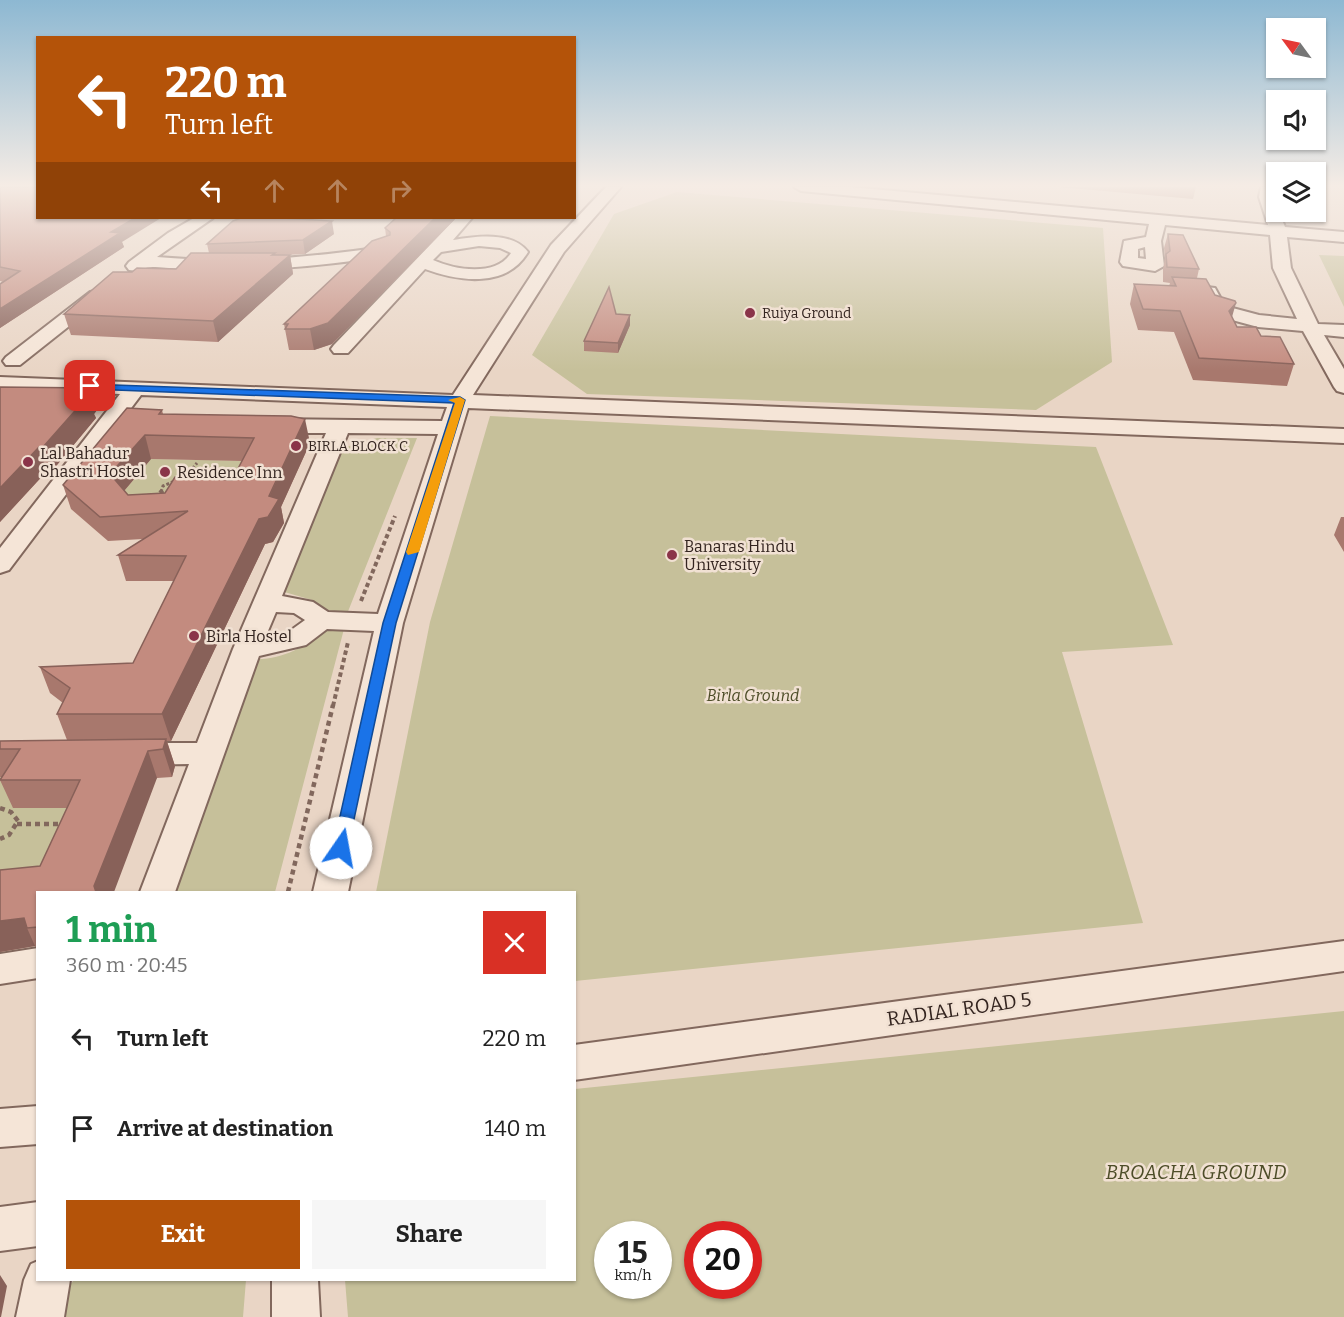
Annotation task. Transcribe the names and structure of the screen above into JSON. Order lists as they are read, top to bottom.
{
  "streets": {
    "street": ["RADIAL ROAD 5"]
  },
  "parks": ["Birla Ground", "BROACHA GROUND"],
  "places": [
    "Ruiya Ground",
    "BIRLA BLOCK C",
    "Lal Bahadur Shastri Hostel",
    "Residence Inn",
    "Banaras Hindu University",
    "Birla Hostel"
  ],
  "north": "top left",
  "page": {
    "turn": ["220 m", "Turn left"],
    "heading": ["1 min", "360 m · 20:45"],
    "list": [
      {
        "name": "Turn left",
        "value": "220 m"
      },
      {
        "name": "Arrive at destination",
        "value": "140 m"
      }
    ],
    "buttons": ["Exit", "Share"],
    "speed": "15 km/h",
    "limit": "20"
  }
}
